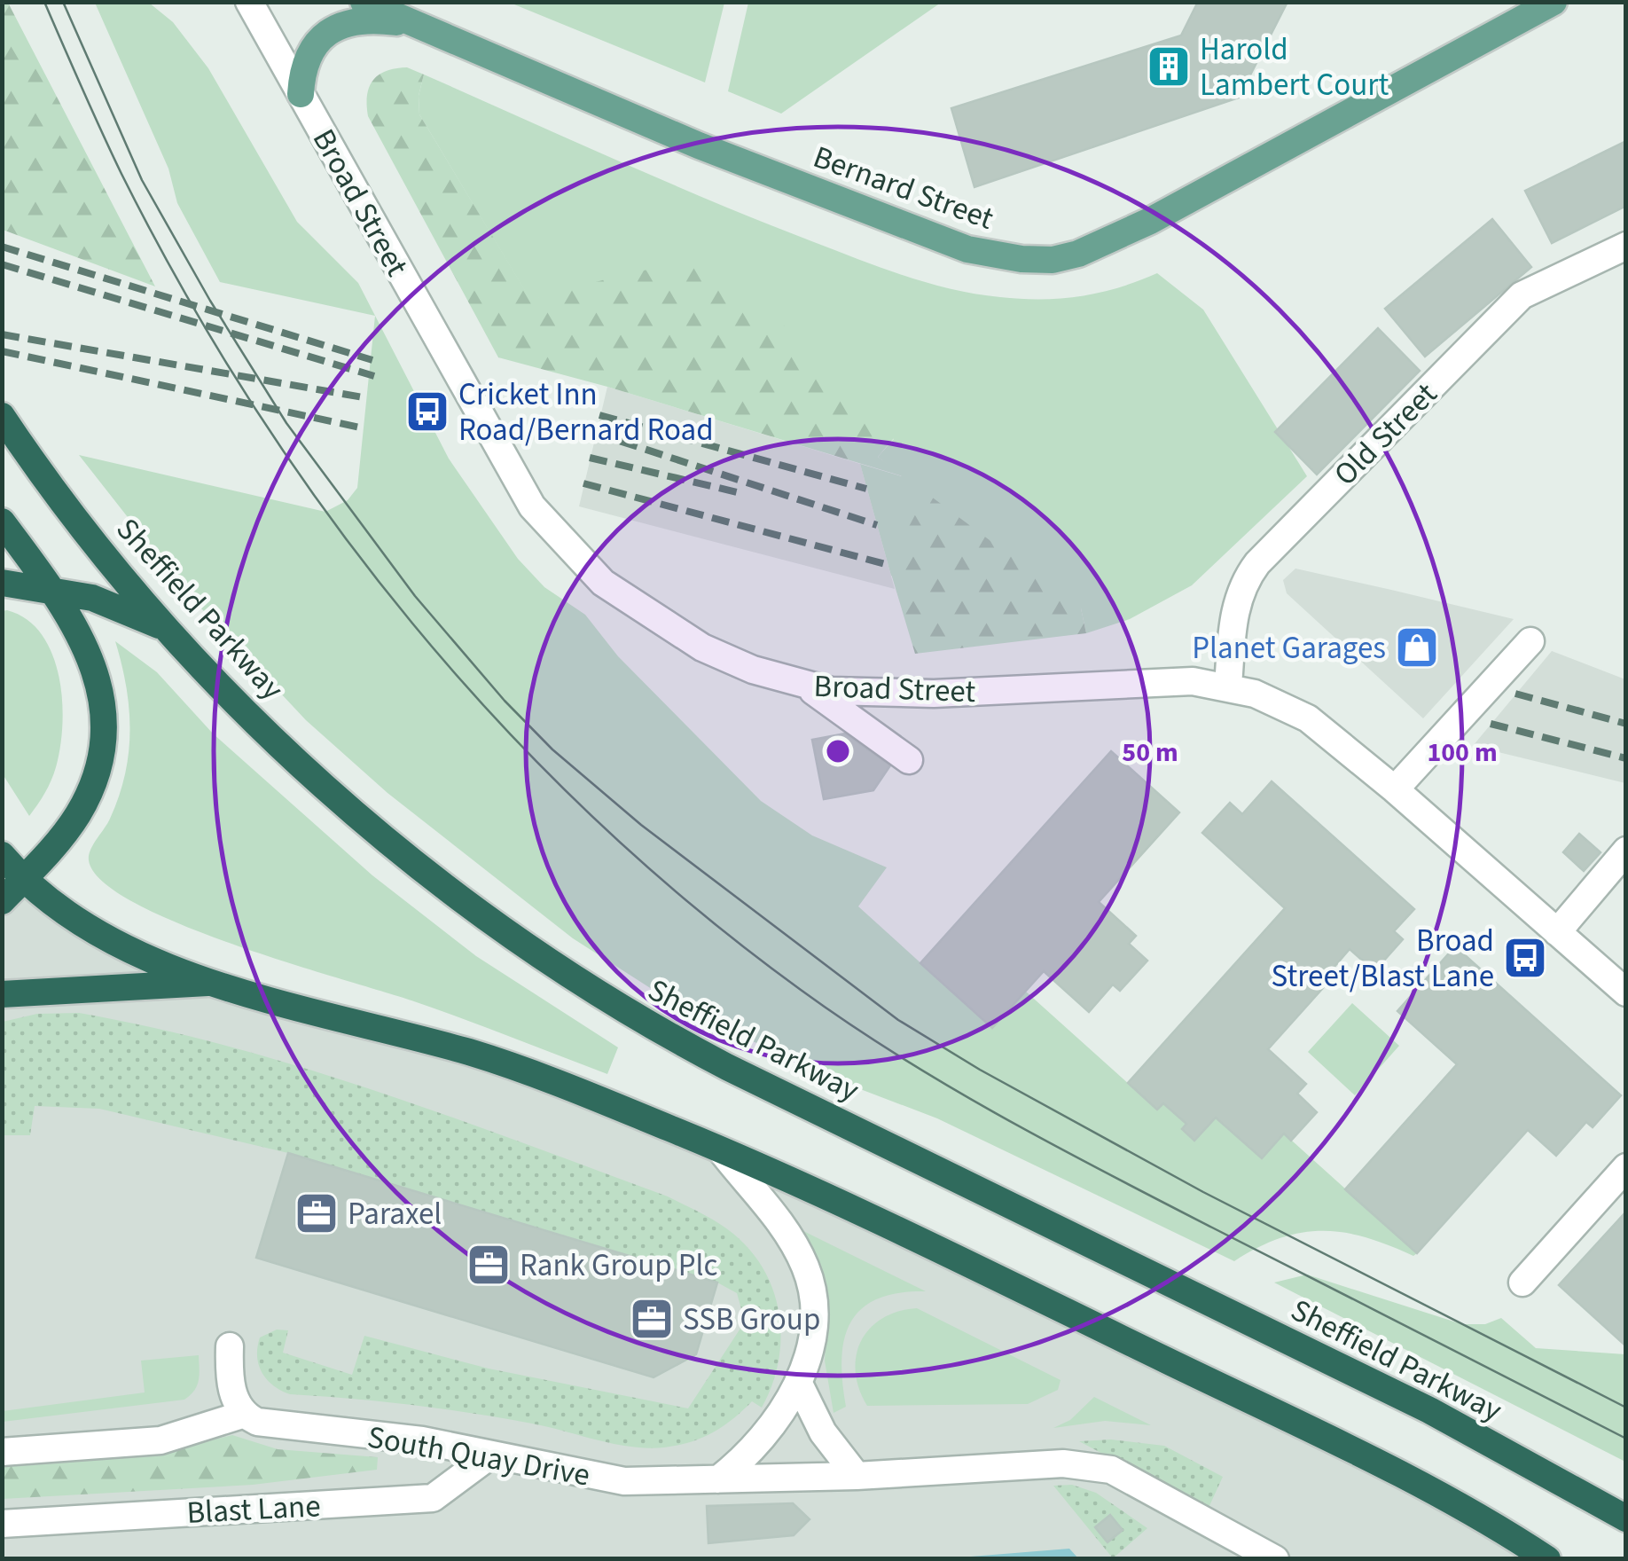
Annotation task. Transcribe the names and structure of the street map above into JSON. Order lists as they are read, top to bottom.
{
  "streets": {
    "highway": ["Sheffield Parkway"],
    "main road": ["Bernard Street"],
    "street": [
      "Broad Street",
      "Old Street",
      "South Quay Drive",
      "Blast Lane"
    ]
  },
  "crossings": [
    ["Broad Street", "Old Street"],
    ["South Quay Drive", "Blast Lane"]
  ],
  "places": {
    "building": ["Harold Lambert Court"],
    "bus stop": ["Cricket Inn Road/Bernard Road", "Broad Street/Blast Lane"],
    "shop": ["Planet Garages"],
    "office": ["Paraxel", "Rank Group Plc", "SSB Group"]
  },
  "rings": ["50 m", "100 m"]
}
